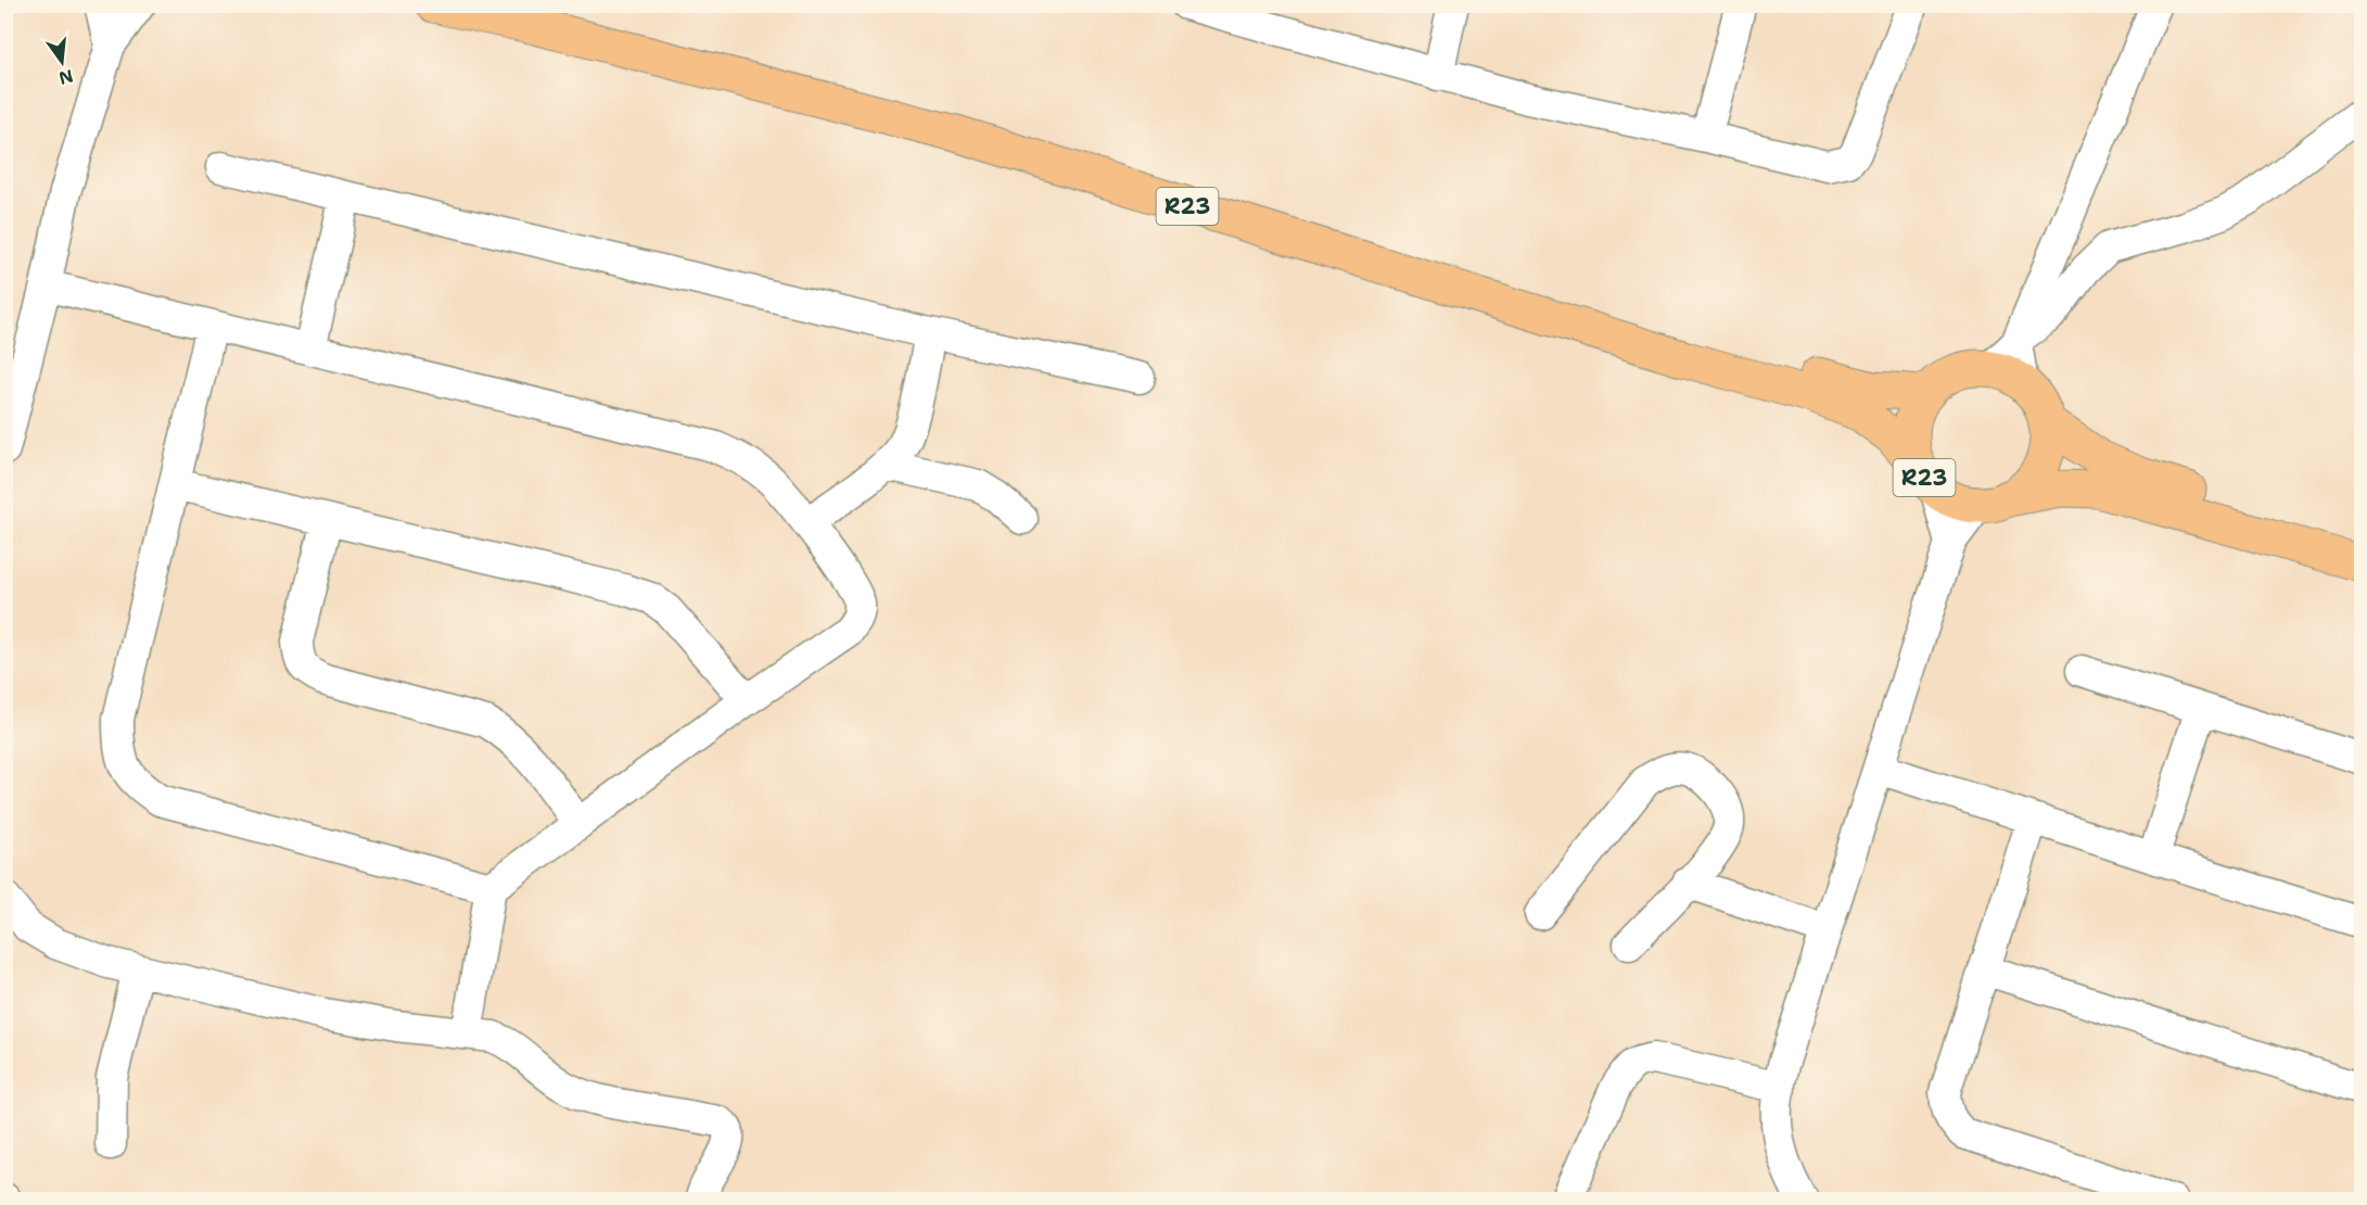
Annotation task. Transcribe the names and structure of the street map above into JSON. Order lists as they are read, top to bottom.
{
  "streets": {
    "main road": ["R23"]
  },
  "north": "bottom"
}
